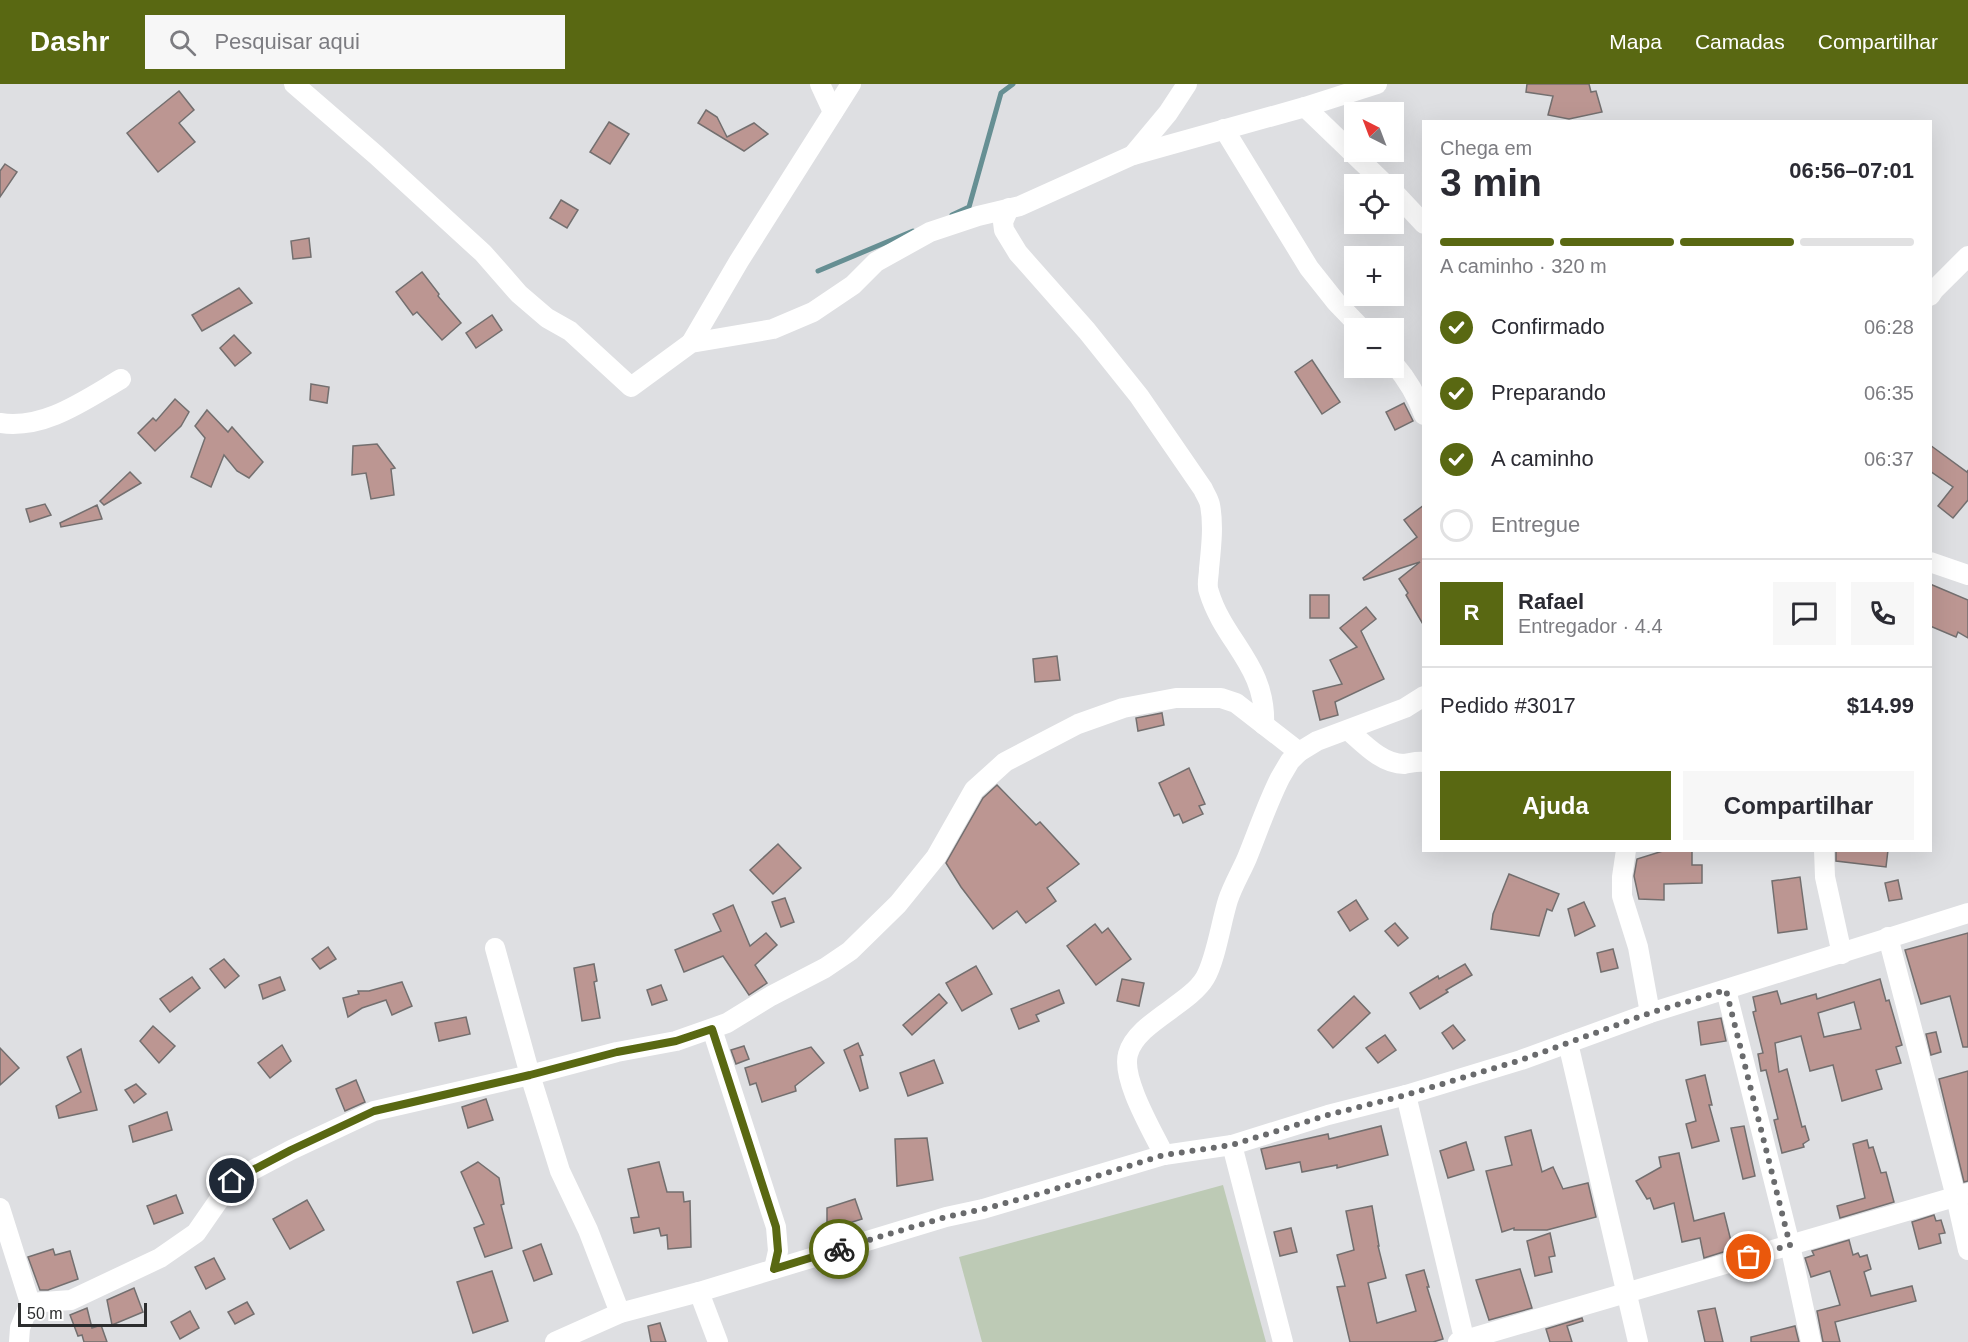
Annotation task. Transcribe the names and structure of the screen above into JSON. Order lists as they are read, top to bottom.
{
  "scale_bar": "50 m",
  "north": "top left",
  "page": {
    "header": "Dashr",
    "search": "Pesquisar aqui",
    "nav": ["Mapa", "Camadas", "Compartilhar"],
    "map_buttons": ["+", "−"],
    "heading": ["3 min", "Chega em", "06:56–07:01"],
    "panel": [
      "Rafael",
      "Entregador · 4.4",
      "Pedido #3017",
      "$14.99"
    ],
    "bar": "A caminho · 320 m",
    "list": [
      ["Confirmado", "06:28"],
      ["Preparando", "06:35"],
      ["A caminho", "06:37"],
      "Entregue"
    ],
    "round": "R",
    "buttons": ["Ajuda", "Compartilhar"],
    "scale": "50 m"
  }
}
